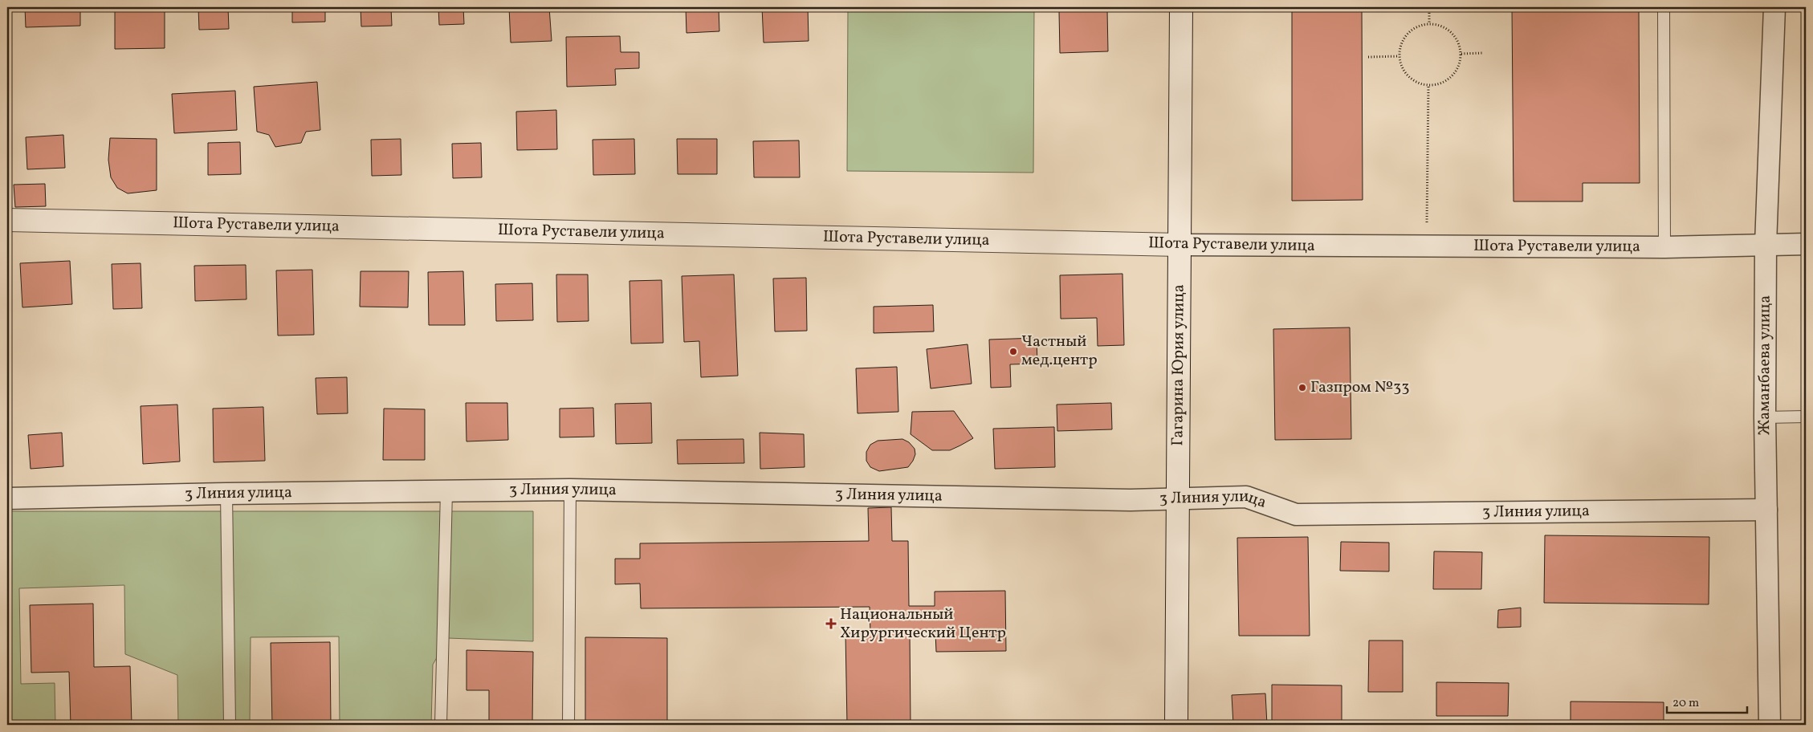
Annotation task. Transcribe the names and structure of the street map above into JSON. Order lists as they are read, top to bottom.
{
  "streets": {
    "street": [
      "Шота Руставели улица",
      "Гагарина Юрия улица",
      "Жаманбаева улица",
      "3 Линия улица"
    ]
  },
  "crossings": [
    ["Шота Руставели улица", "Гагарина Юрия улица"],
    ["Шота Руставели улица", "Жаманбаева улица"],
    ["Гагарина Юрия улица", "3 Линия улица"],
    ["Жаманбаева улица", "3 Линия улица"]
  ],
  "places": {
    "other": ["Частный мед.центр", "Газпром №33"],
    "health": ["Национальный Хирургический Центр"]
  },
  "scale_bar": "20 m"
}
